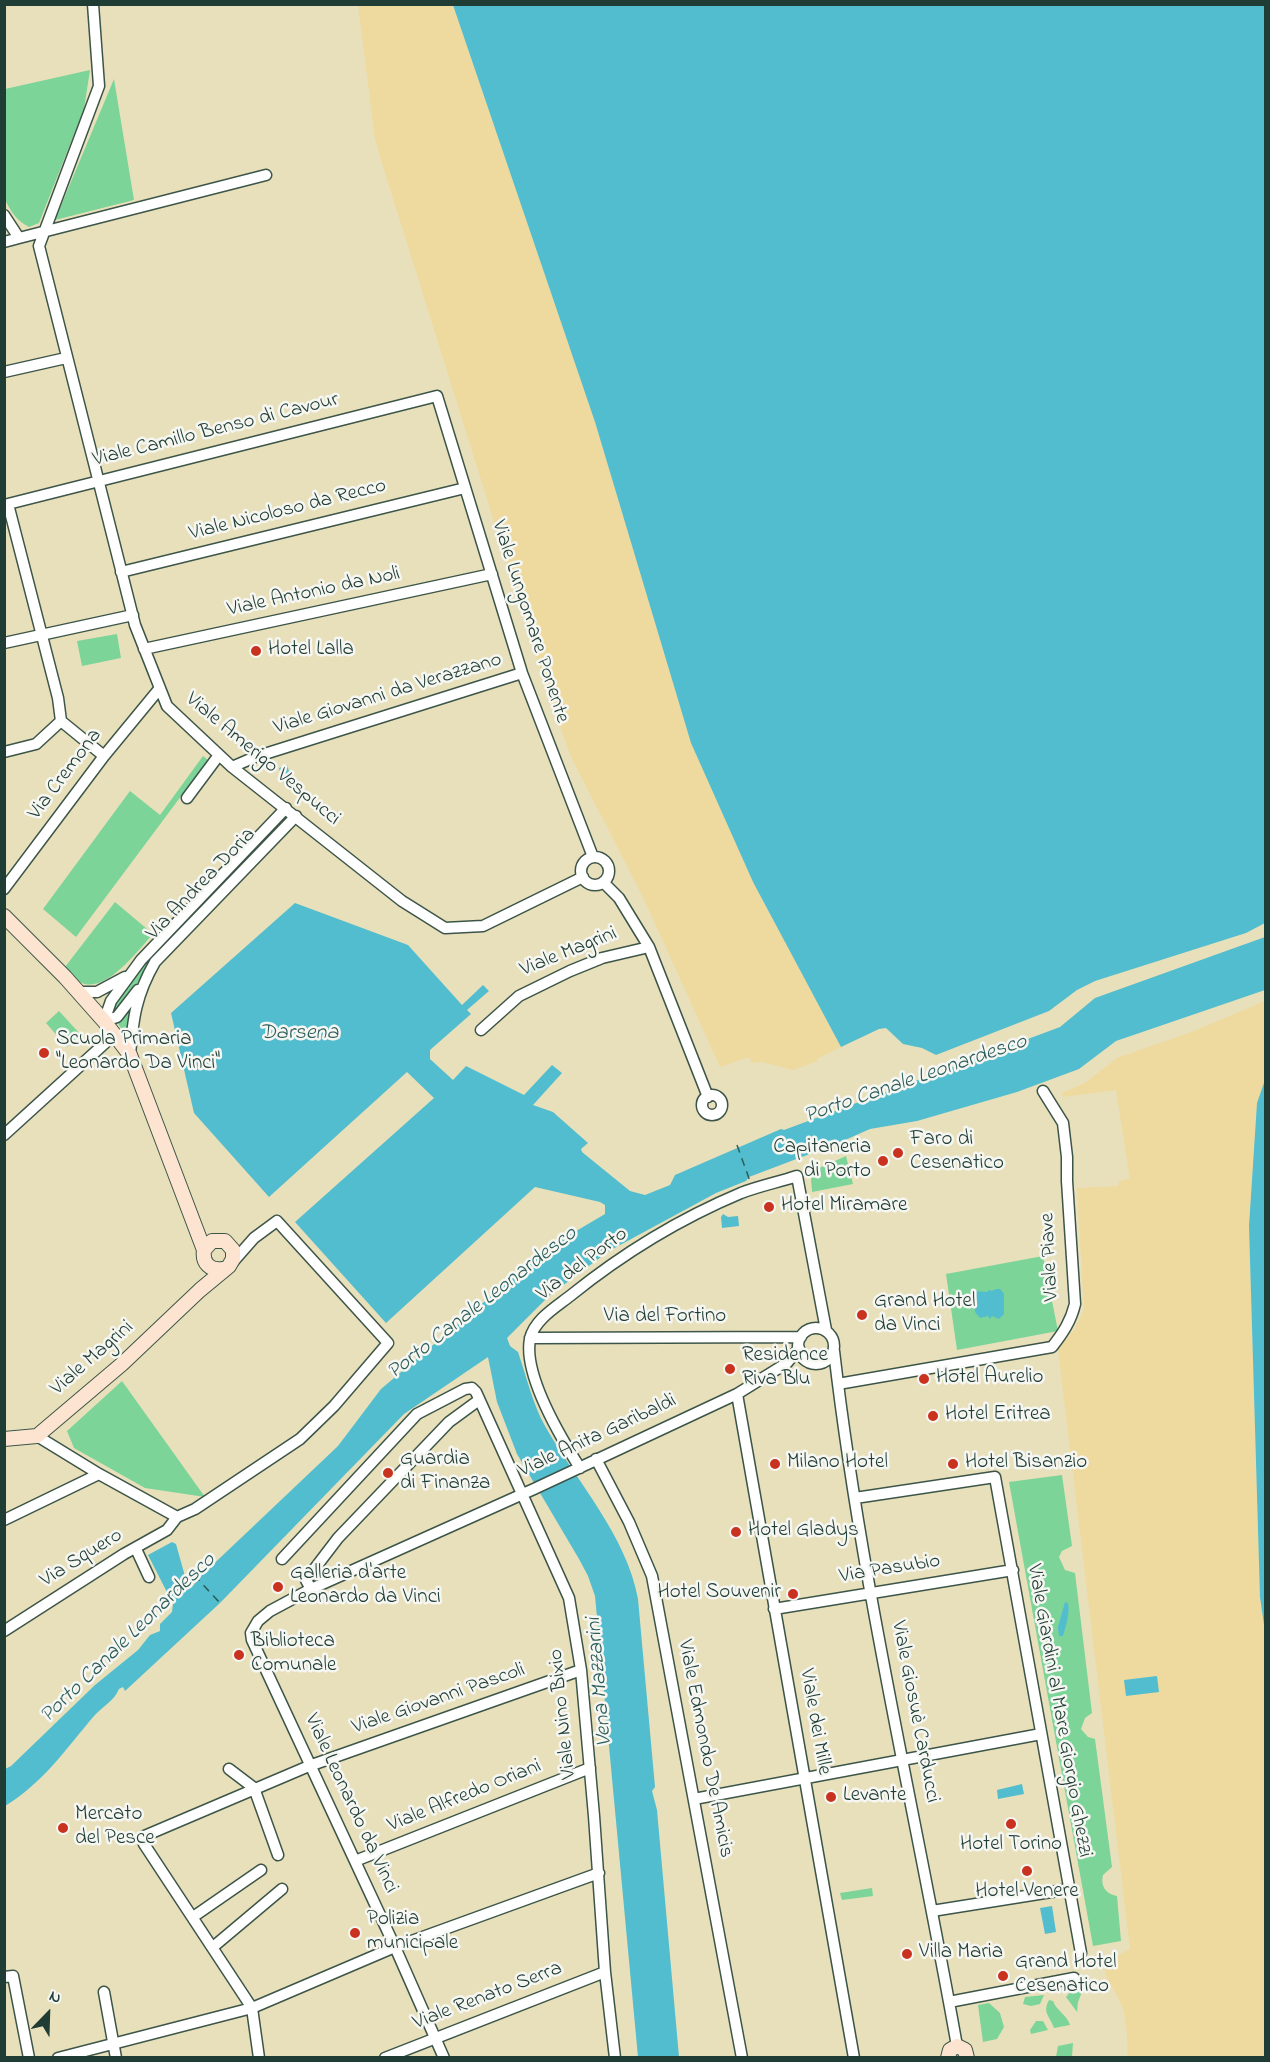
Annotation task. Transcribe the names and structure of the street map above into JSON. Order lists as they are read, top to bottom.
{
  "streets": {
    "street": [
      "Viale Camillo Benso di Cavour",
      "Viale Nicoloso da Recco",
      "Viale Antonio da Noli",
      "Viale Lungomare Ponente",
      "Viale Giovanni da Verazzano",
      "Viale Amerigo Vespucci",
      "Via Cremona",
      "Via Andrea Doria",
      "Viale Magrini",
      "Viale Piave",
      "Via del Porto",
      "Via del Fortino",
      "Viale Anita Garibaldi",
      "Via Squero",
      "Via Pasubio",
      "Viale Giovanni Pascoli",
      "Viale Giardini al Mare Giorgio Ghezzi",
      "Viale Giosuè Carducci",
      "Viale Nino Bixio",
      "Viale dei Mille",
      "Viale Edmondo De Amicis",
      "Viale Alfredo Oriani",
      "Viale Leonardo da Vinci",
      "Viale Renato Serra"
    ]
  },
  "crossings": [
    ["Viale Camillo Benso di Cavour", "Viale Lungomare Ponente"],
    ["Viale Camillo Benso di Cavour", "Viale Amerigo Vespucci"],
    ["Viale Nicoloso da Recco", "Viale Lungomare Ponente"],
    ["Viale Nicoloso da Recco", "Viale Amerigo Vespucci"],
    ["Viale Antonio da Noli", "Viale Lungomare Ponente"],
    ["Viale Antonio da Noli", "Viale Amerigo Vespucci"],
    ["Viale Lungomare Ponente", "Viale Giovanni da Verazzano"],
    ["Viale Lungomare Ponente", "Viale Amerigo Vespucci"],
    ["Viale Giovanni da Verazzano", "Viale Amerigo Vespucci"],
    ["Viale Amerigo Vespucci", "Via Cremona"],
    ["Viale Amerigo Vespucci", "Via Andrea Doria"],
    ["Viale Magrini", "Via Squero"],
    ["Viale Piave", "Viale Giosuè Carducci"],
    ["Via del Porto", "Via del Fortino"],
    ["Via del Porto", "Viale Anita Garibaldi"],
    ["Via del Porto", "Viale Giosuè Carducci"],
    ["Via del Fortino", "Viale Anita Garibaldi"],
    ["Via del Fortino", "Viale Giosuè Carducci"],
    ["Viale Anita Garibaldi", "Viale Giosuè Carducci"],
    ["Viale Anita Garibaldi", "Viale Nino Bixio"],
    ["Viale Anita Garibaldi", "Viale dei Mille"],
    ["Viale Anita Garibaldi", "Viale Edmondo De Amicis"],
    ["Viale Anita Garibaldi", "Viale Leonardo da Vinci"],
    ["Via Pasubio", "Viale Giardini al Mare Giorgio Ghezzi"],
    ["Via Pasubio", "Viale Giosuè Carducci"],
    ["Via Pasubio", "Viale dei Mille"],
    ["Viale Giovanni Pascoli", "Viale Nino Bixio"],
    ["Viale Giovanni Pascoli", "Viale Leonardo da Vinci"],
    ["Viale Giardini al Mare Giorgio Ghezzi", "Viale Giosuè Carducci"],
    ["Viale Nino Bixio", "Viale Alfredo Oriani"],
    ["Viale Nino Bixio", "Viale Renato Serra"],
    ["Viale Alfredo Oriani", "Viale Leonardo da Vinci"],
    ["Viale Leonardo da Vinci", "Viale Renato Serra"]
  ],
  "water": ["Darsena", "Porto Canale Leonardesco", "Vena Mazzarini"],
  "places": [
    "Hotel Lalla",
    "Scuola Primaria \"Leonardo Da Vinci\"",
    "Faro di Cesenatico",
    "Capitaneria di Porto",
    "Hotel Miramare",
    "Grand Hotel da Vinci",
    "Residence Riva Blu",
    "Hotel Aurelio",
    "Hotel Eritrea",
    "Milano Hotel",
    "Hotel Bisanzio",
    "Guardia di Finanza",
    "Hotel Gladys",
    "Galleria d'arte Leonardo da Vinci",
    "Hotel Souvenir",
    "Biblioteca Comunale",
    "Levante",
    "Hotel Torino",
    "Mercato del Pesce",
    "Hotel Venere",
    "Polizia municipale",
    "Villa Maria",
    "Grand Hotel Cesenatico"
  ],
  "north": "top right"
}
